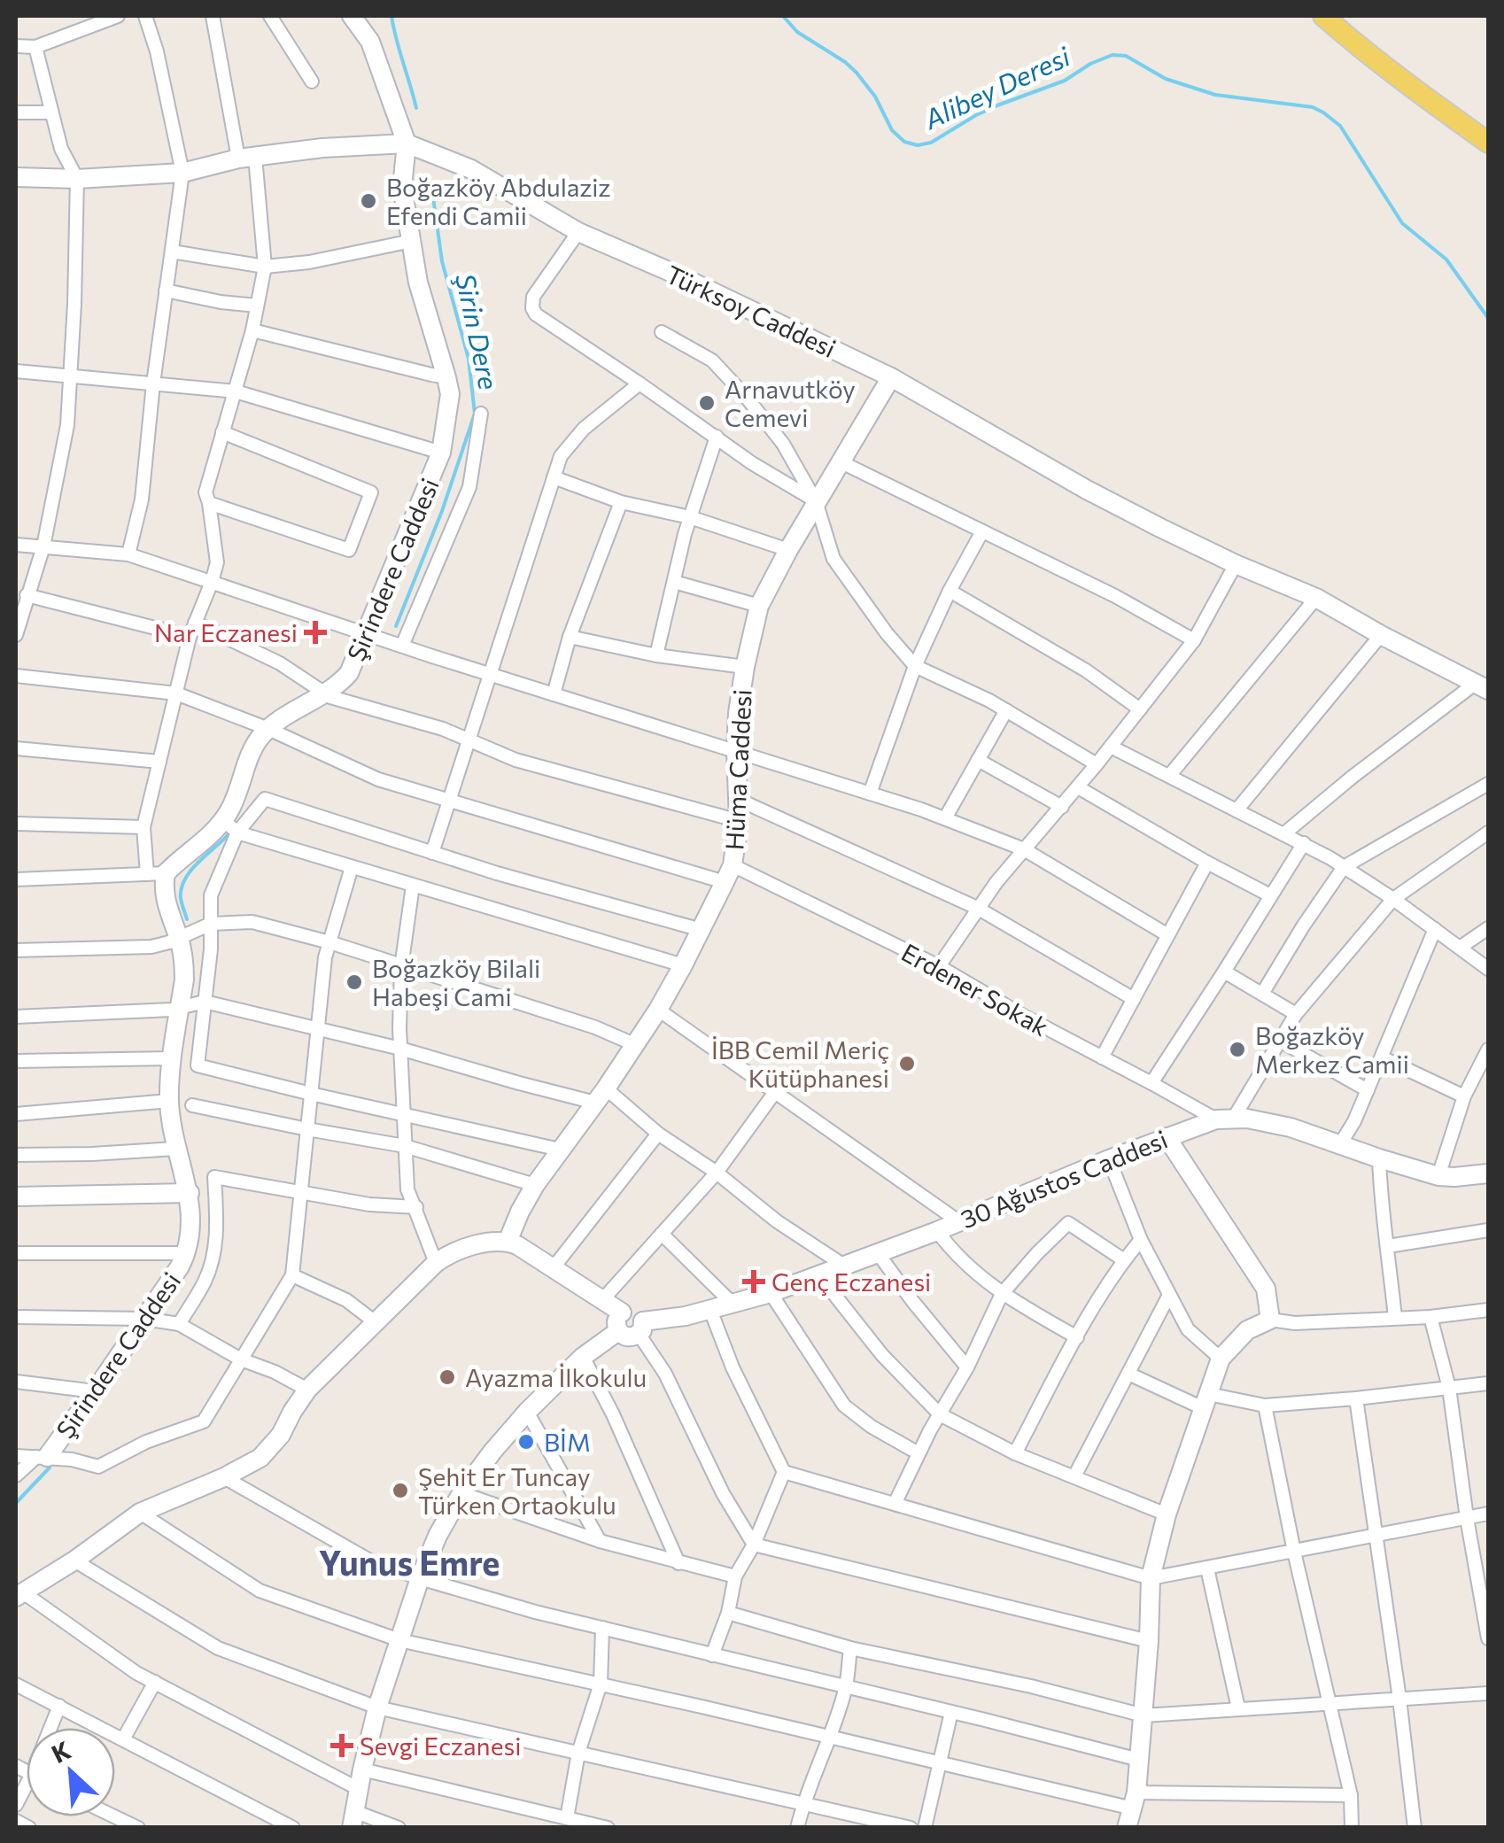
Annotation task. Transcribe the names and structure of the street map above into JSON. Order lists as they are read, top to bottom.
{
  "streets": {
    "street": [
      "Türksoy Caddesi",
      "Şirindere Caddesi",
      "Hüma Caddesi",
      "Erdener Sokak",
      "30 Ağustos Caddesi"
    ]
  },
  "crossings": [
    ["Türksoy Caddesi", "Şirindere Caddesi"],
    ["Türksoy Caddesi", "Hüma Caddesi"],
    ["Şirindere Caddesi", "Erdener Sokak"],
    ["Hüma Caddesi", "Erdener Sokak"],
    ["Erdener Sokak", "30 Ağustos Caddesi"]
  ],
  "districts": ["Yunus Emre"],
  "water": ["Alibey Deresi", "Şirin Dere"],
  "places": {
    "other": [
      "Boğazköy Abdulaziz Efendi Camii",
      "Arnavutköy Cemevi",
      "Boğazköy Bilali Habeşi Cami",
      "Boğazköy Merkez Camii",
      "İBB Cemil Meriç Kütüphanesi",
      "Ayazma İlkokulu",
      "BİM",
      "Şehit Er Tuncay Türken Ortaokulu"
    ],
    "health": ["Nar Eczanesi", "Genç Eczanesi", "Sevgi Eczanesi"]
  },
  "north": "top left"
}
